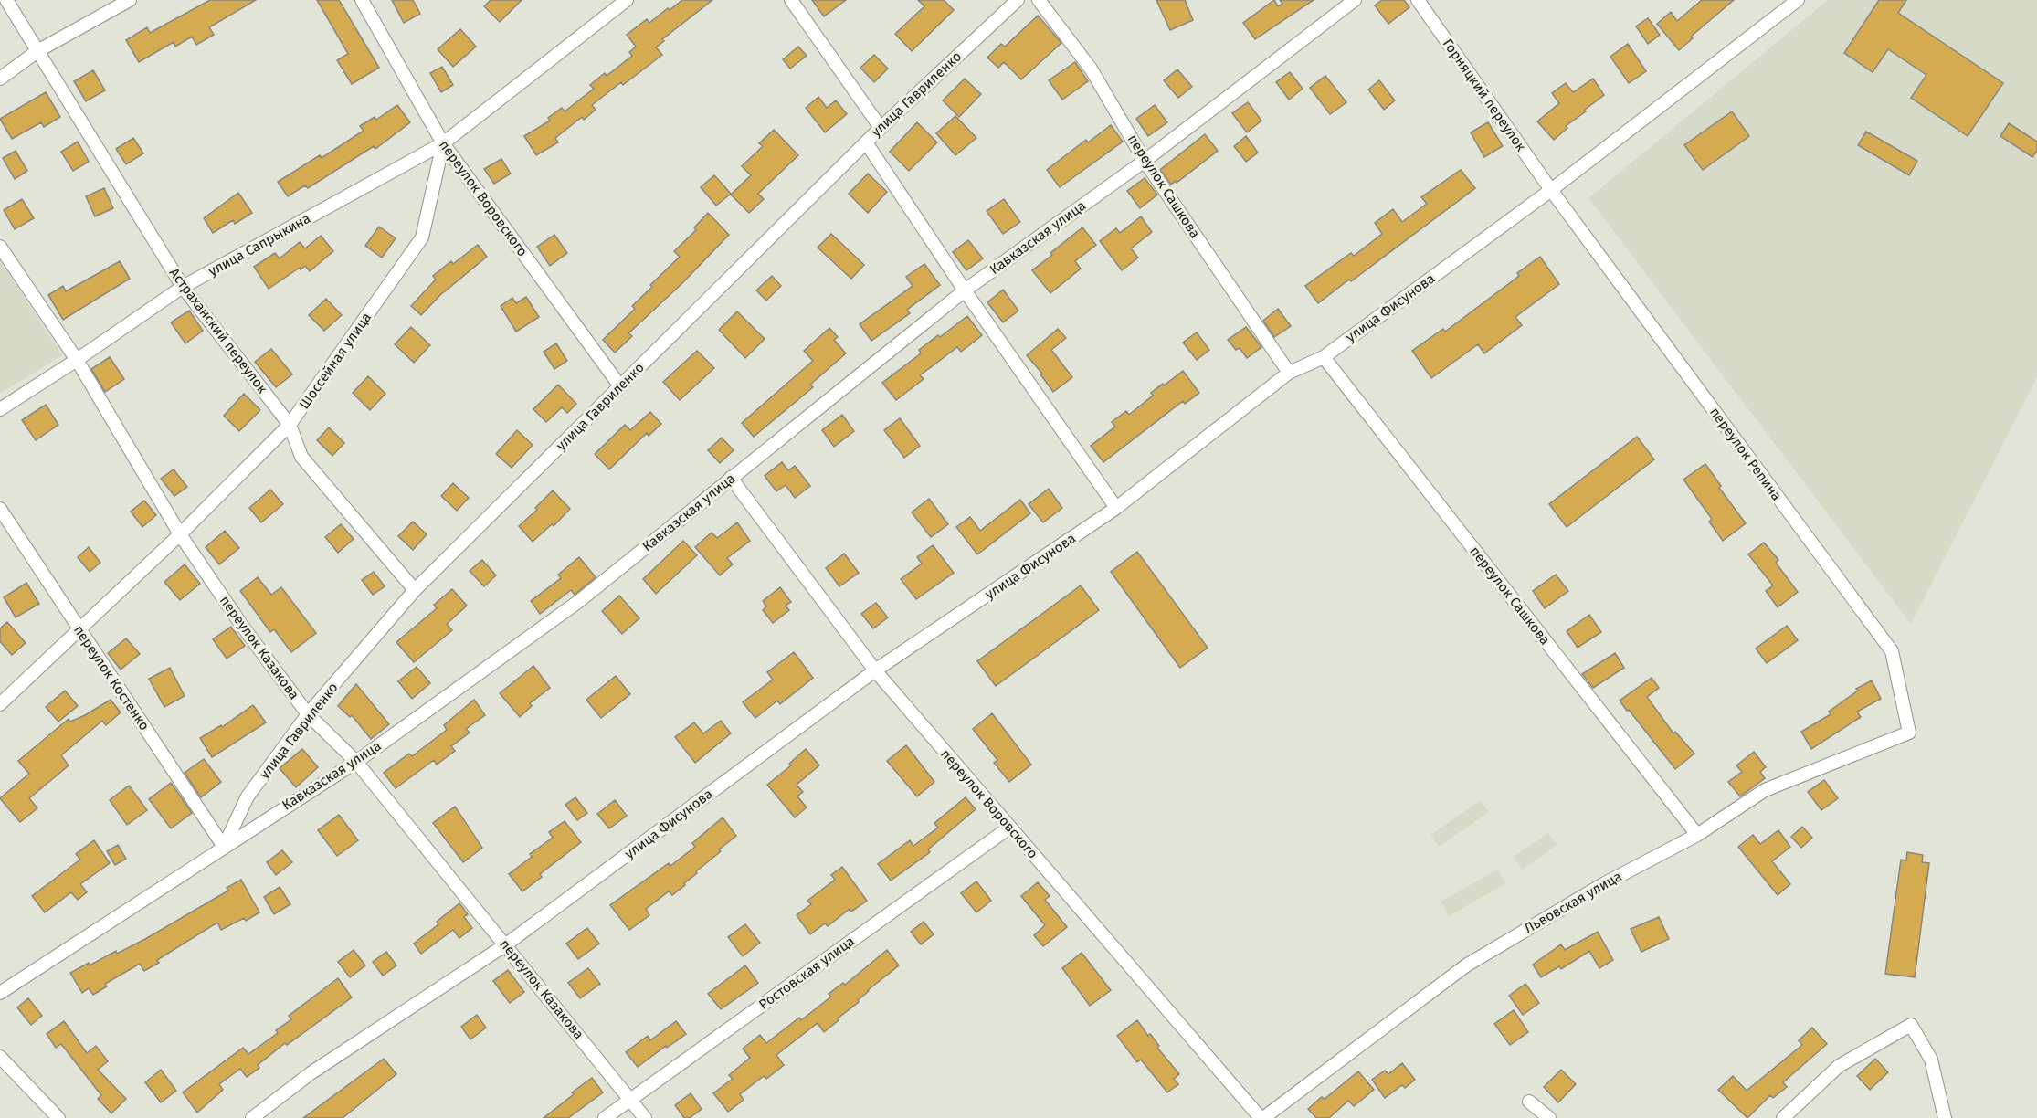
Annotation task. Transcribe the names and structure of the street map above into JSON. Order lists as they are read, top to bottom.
{
  "streets": {
    "street": [
      "улица Гавриленко",
      "Горняцкий переулок",
      "переулок Сашкова",
      "переулок Воровского",
      "Кавказская улица",
      "улица Сапрыкина",
      "улица Фисунова",
      "Астраханский переулок",
      "Шоссейная улица",
      "переулок Репина",
      "переулок Казакова",
      "переулок Костенко",
      "Львовская улица",
      "Ростовская улица"
    ]
  },
  "crossings": [
    ["улица Гавриленко", "переулок Воровского"],
    ["улица Гавриленко", "Кавказская улица"],
    ["улица Гавриленко", "Астраханский переулок"],
    ["улица Гавриленко", "переулок Казакова"],
    ["улица Гавриленко", "переулок Костенко"],
    ["Горняцкий переулок", "улица Фисунова"],
    ["Горняцкий переулок", "переулок Репина"],
    ["переулок Сашкова", "Кавказская улица"],
    ["переулок Сашкова", "улица Фисунова"],
    ["переулок Сашкова", "Львовская улица"],
    ["переулок Воровского", "Кавказская улица"],
    ["переулок Воровского", "улица Сапрыкина"],
    ["переулок Воровского", "улица Фисунова"],
    ["переулок Воровского", "Шоссейная улица"],
    ["переулок Воровского", "Львовская улица"],
    ["переулок Воровского", "Ростовская улица"],
    ["Кавказская улица", "переулок Казакова"],
    ["Кавказская улица", "переулок Костенко"],
    ["улица Сапрыкина", "Астраханский переулок"],
    ["улица Сапрыкина", "Шоссейная улица"],
    ["улица Сапрыкина", "переулок Казакова"],
    ["улица Фисунова", "переулок Репина"],
    ["улица Фисунова", "переулок Казакова"],
    ["Астраханский переулок", "Шоссейная улица"],
    ["Шоссейная улица", "переулок Казакова"],
    ["Шоссейная улица", "переулок Костенко"],
    ["переулок Репина", "Львовская улица"],
    ["переулок Казакова", "Ростовская улица"]
  ]
}
